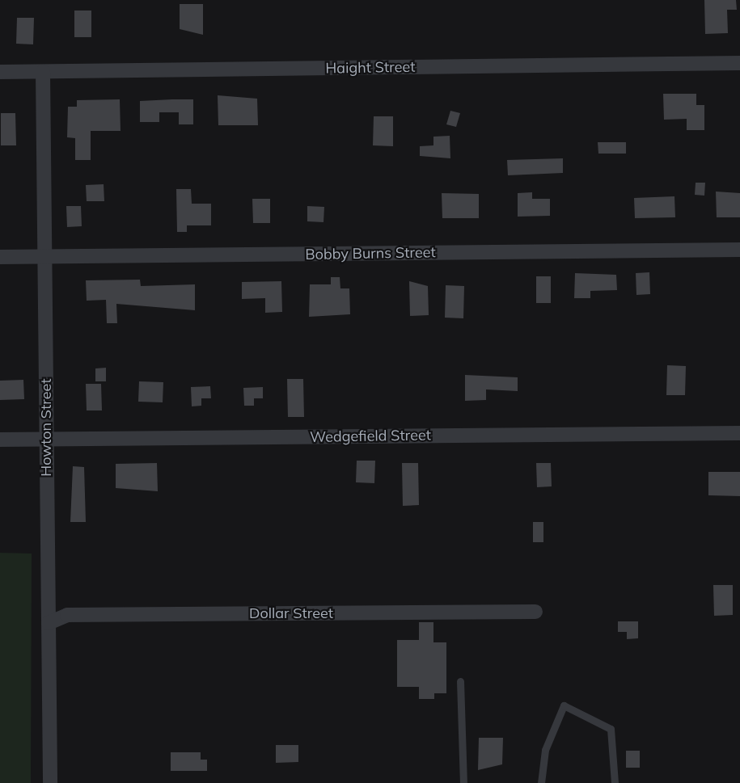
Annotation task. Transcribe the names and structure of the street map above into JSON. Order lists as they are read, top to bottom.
{
  "streets": {
    "street": [
      "Haight Street",
      "Bobby Burns Street",
      "Howton Street",
      "Wedgefield Street",
      "Dollar Street"
    ]
  },
  "crossings": [
    ["Haight Street", "Howton Street"],
    ["Bobby Burns Street", "Howton Street"],
    ["Howton Street", "Wedgefield Street"],
    ["Howton Street", "Dollar Street"]
  ]
}
